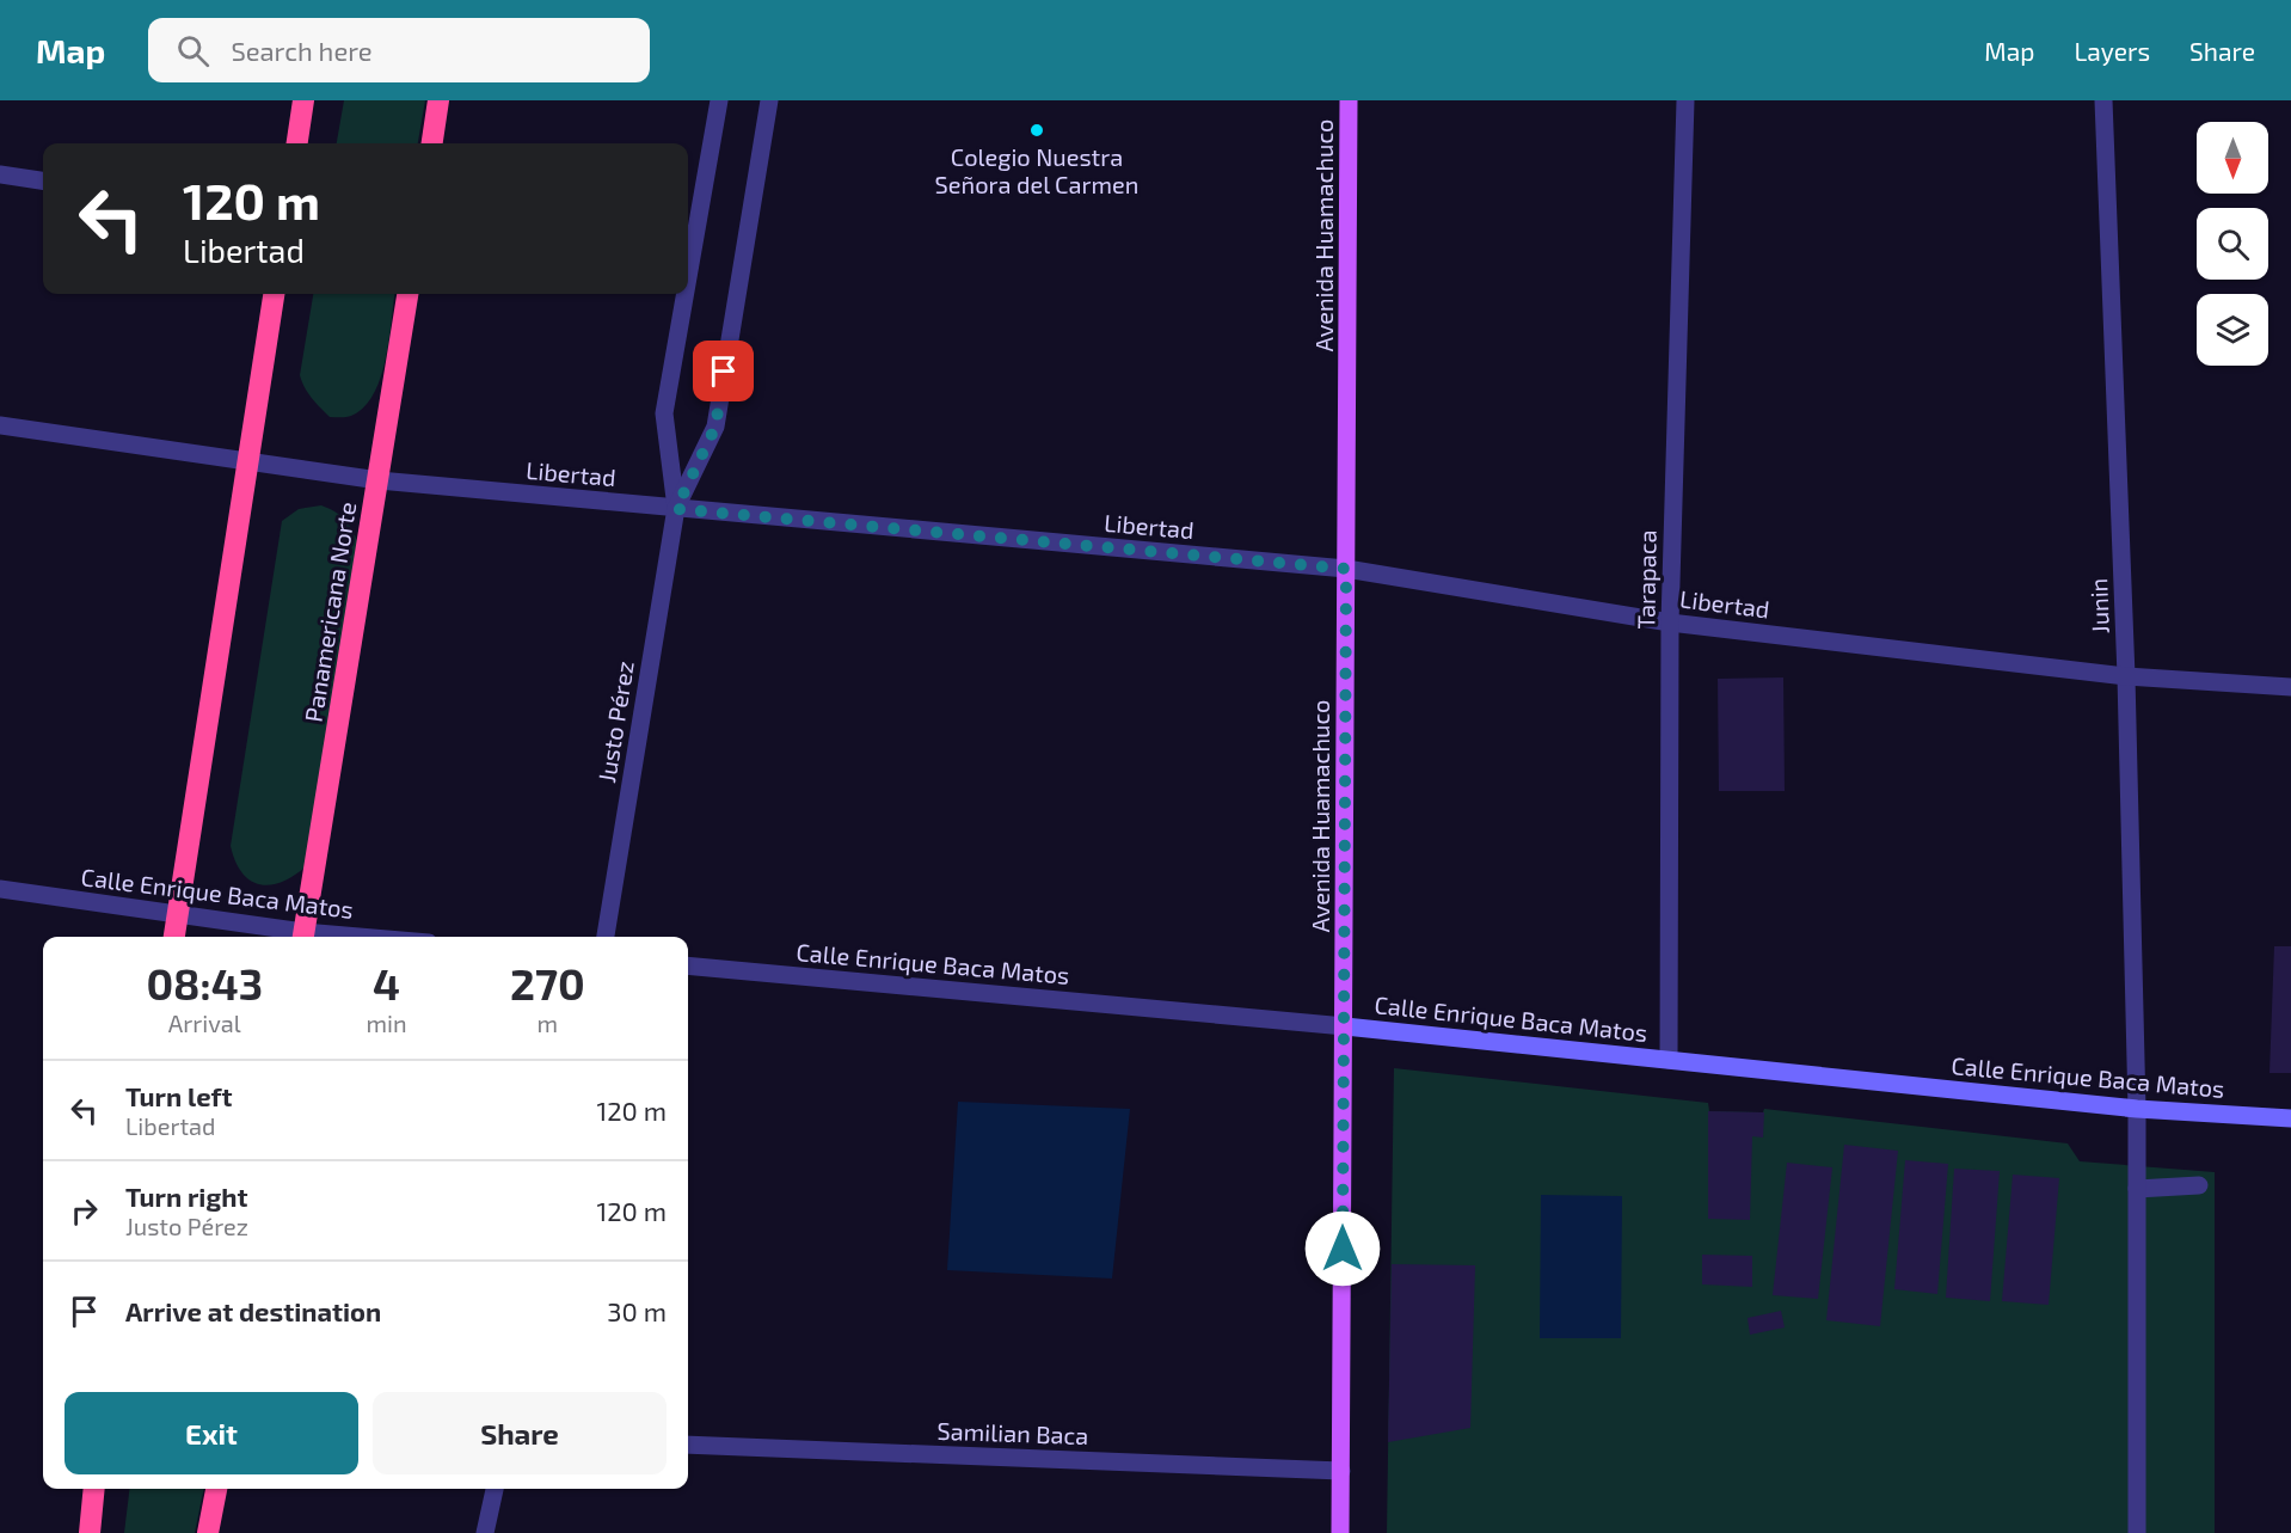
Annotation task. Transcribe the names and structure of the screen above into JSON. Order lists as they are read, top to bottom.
{
  "streets": {
    "highway": ["Panamericana Norte"],
    "main road": ["Avenida Huamachuco"],
    "street": [
      "Libertad",
      "Tarapaca",
      "Junin",
      "Justo Pérez",
      "Calle Enrique Baca Matos",
      "Samilian Baca"
    ]
  },
  "crossings": [
    ["Avenida Huamachuco", "Libertad"],
    ["Avenida Huamachuco", "Calle Enrique Baca Matos"],
    ["Avenida Huamachuco", "Samilian Baca"],
    ["Libertad", "Tarapaca"],
    ["Libertad", "Junin"],
    ["Libertad", "Panamericana Norte"],
    ["Libertad", "Justo Pérez"],
    ["Tarapaca", "Calle Enrique Baca Matos"],
    ["Junin", "Calle Enrique Baca Matos"],
    ["Panamericana Norte", "Calle Enrique Baca Matos"]
  ],
  "places": ["Colegio Nuestra Señora del Carmen"],
  "north": "bottom",
  "page": {
    "header": "Map",
    "search": "Search here",
    "nav": ["Map", "Layers", "Share"],
    "turn": ["120 m", "Libertad"],
    "eta": [
      "08:43",
      "Arrival",
      "4",
      "min",
      "270",
      "m"
    ],
    "list": [
      {
        "name": "Turn left",
        "note": "Libertad",
        "value": "120 m"
      },
      {
        "name": "Turn right",
        "note": "Justo Pérez",
        "value": "120 m"
      },
      {
        "name": "Arrive at destination",
        "value": "30 m"
      }
    ],
    "buttons": ["Exit", "Share"]
  }
}
